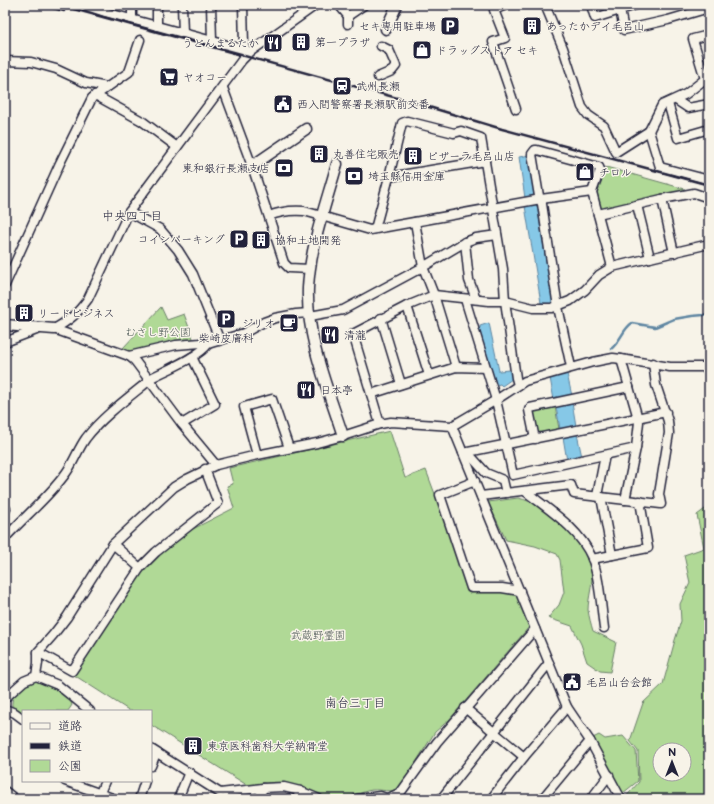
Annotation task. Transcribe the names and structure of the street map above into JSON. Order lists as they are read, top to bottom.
{
  "districts": ["中央四丁目", "南台三丁目"],
  "parks": ["むさし野公園", "武蔵野霊園"],
  "places": {
    "parking": ["セキ専用駐車場", "コインパーキング", "柴崎皮膚科"],
    "building": [
      "あったかデイ毛呂山",
      "第一プラザ",
      "丸善住宅販売",
      "ピザーラ毛呂山店",
      "協和土地開発",
      "リードビジネス",
      "東京医科歯科大学納骨堂"
    ],
    "restaurant": ["うどんまるたか", "清瀧", "日本亭"],
    "shop": ["ドラッグストア セキ", "チロル"],
    "supermarket": ["ヤオコー"],
    "station": ["武州長瀬"],
    "public building": ["西入間警察署長瀬駅前交番", "毛呂山台会館"],
    "bank": ["東和銀行長瀬支店", "埼玉縣信用金庫"],
    "cafe": ["ジリオ"]
  },
  "legend": ["道路", "鉄道", "公園"],
  "north": "top"
}
